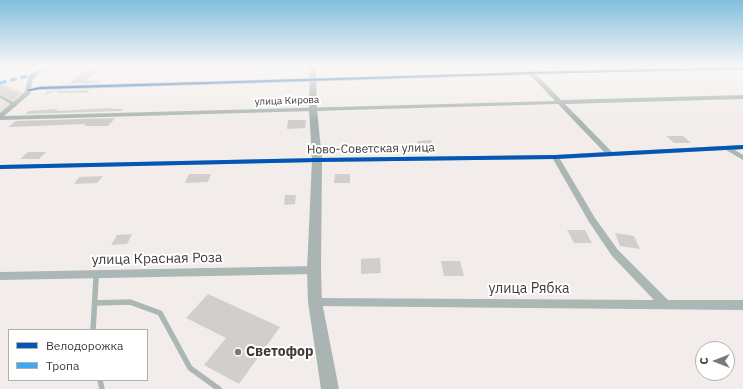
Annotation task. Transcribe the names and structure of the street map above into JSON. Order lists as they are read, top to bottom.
{
  "streets": {
    "street": [
      "улица Кирова",
      "Ново-Советская улица",
      "улица Красная Роза",
      "улица Рябка"
    ]
  },
  "places": ["Светофор"],
  "legend": ["Велодорожка", "Тропа"],
  "north": "left"
}
